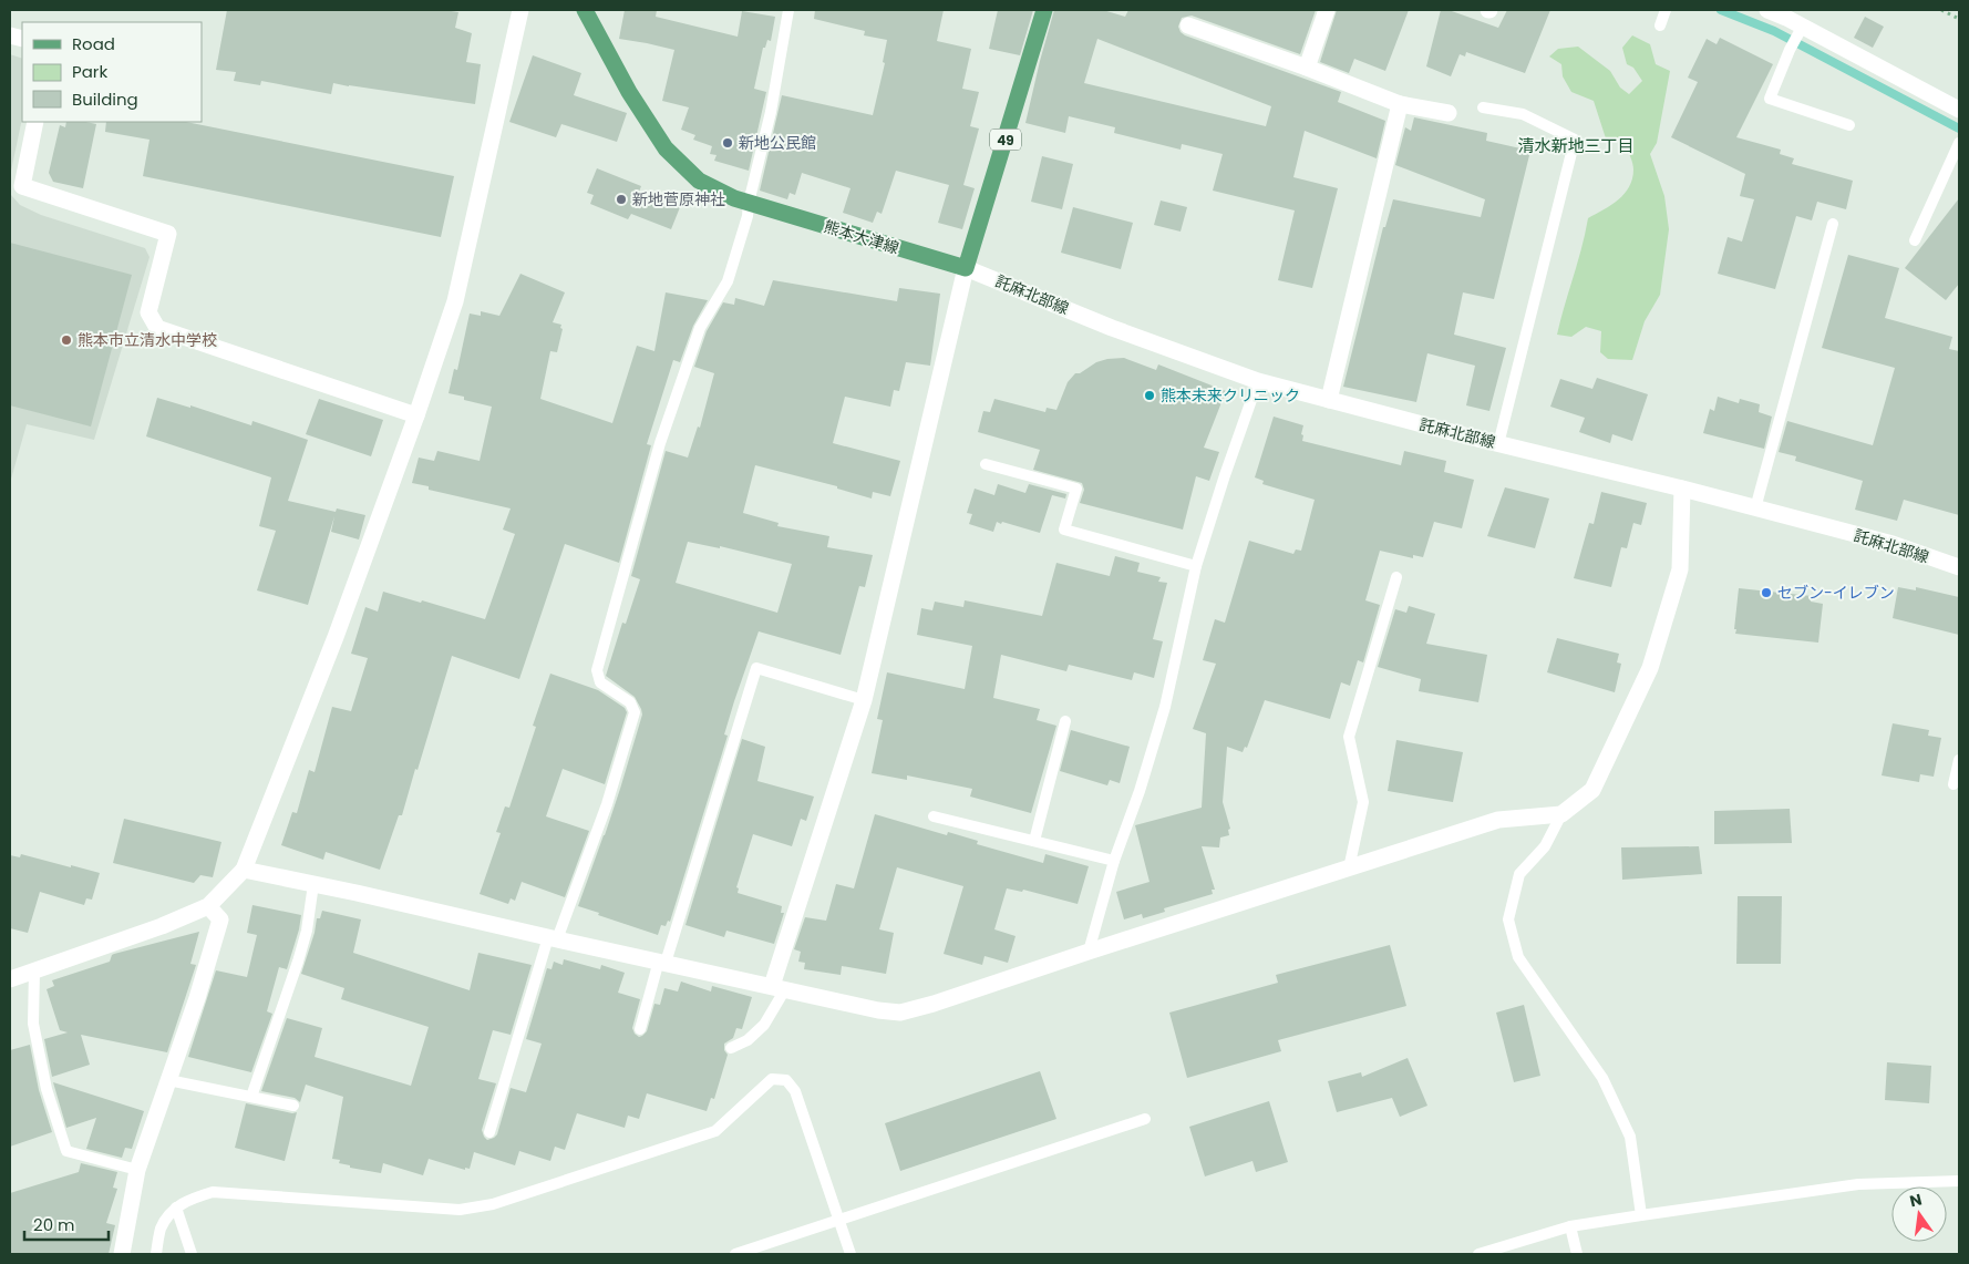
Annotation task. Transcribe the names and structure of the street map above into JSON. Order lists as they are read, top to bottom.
{
  "streets": {
    "main road": ["49", "熊本大津線"],
    "street": ["託麻北部線"]
  },
  "crossings": [
    ["49", "熊本大津線"],
    ["49", "託麻北部線"],
    ["熊本大津線", "託麻北部線"]
  ],
  "districts": ["清水新地三丁目"],
  "places": [
    "新地公民館",
    "新地菅原神社",
    "熊本市立清水中学校",
    "熊本未来クリニック",
    "セブン-イレブン"
  ],
  "legend": ["Road", "Park", "Building"],
  "scale_bar": "20 m",
  "north": "top"
}
